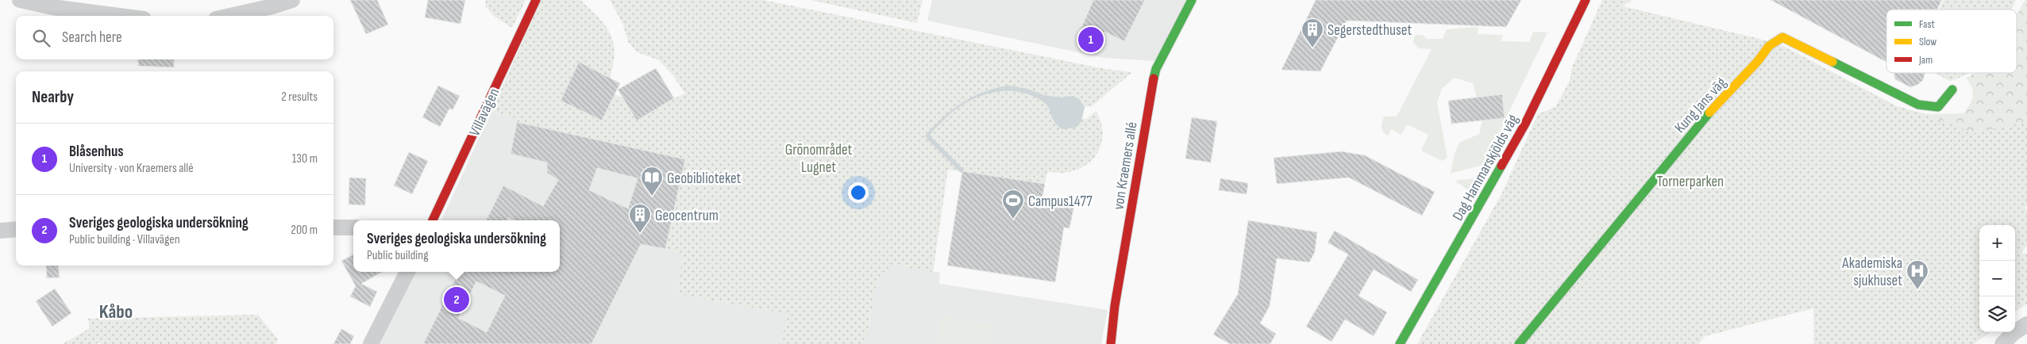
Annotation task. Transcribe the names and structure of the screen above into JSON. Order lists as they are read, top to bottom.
{
  "streets": {
    "street": [
      "Kung Jans väg",
      "Villavägen",
      "von Kraemers allé",
      "Dag Hammarskjölds väg"
    ]
  },
  "districts": ["Kåbo"],
  "parks": ["Grönområdet Lugnet", "Tornerparken"],
  "places": {
    "building": ["Segerstedthuset", "Geocentrum"],
    "library": ["Geobiblioteket"],
    "sports": ["Campus1477"],
    "hospital": ["Akademiska sjukhuset"]
  },
  "legend": ["Fast", "Slow", "Jam"],
  "page": {
    "search": "Search here",
    "pins": ["1", "2"],
    "heading": ["Nearby", "2 results"],
    "list": [
      {
        "mark": "1",
        "name": "Blåsenhus",
        "note": "University · von Kraemers allé",
        "value": "130 m"
      },
      {
        "mark": "2",
        "name": "Sveriges geologiska undersökning",
        "note": "Public building · Villavägen",
        "value": "200 m"
      }
    ],
    "popup": ["Sveriges geologiska undersökning", "Public building"],
    "map_buttons": ["+", "−"]
  }
}
